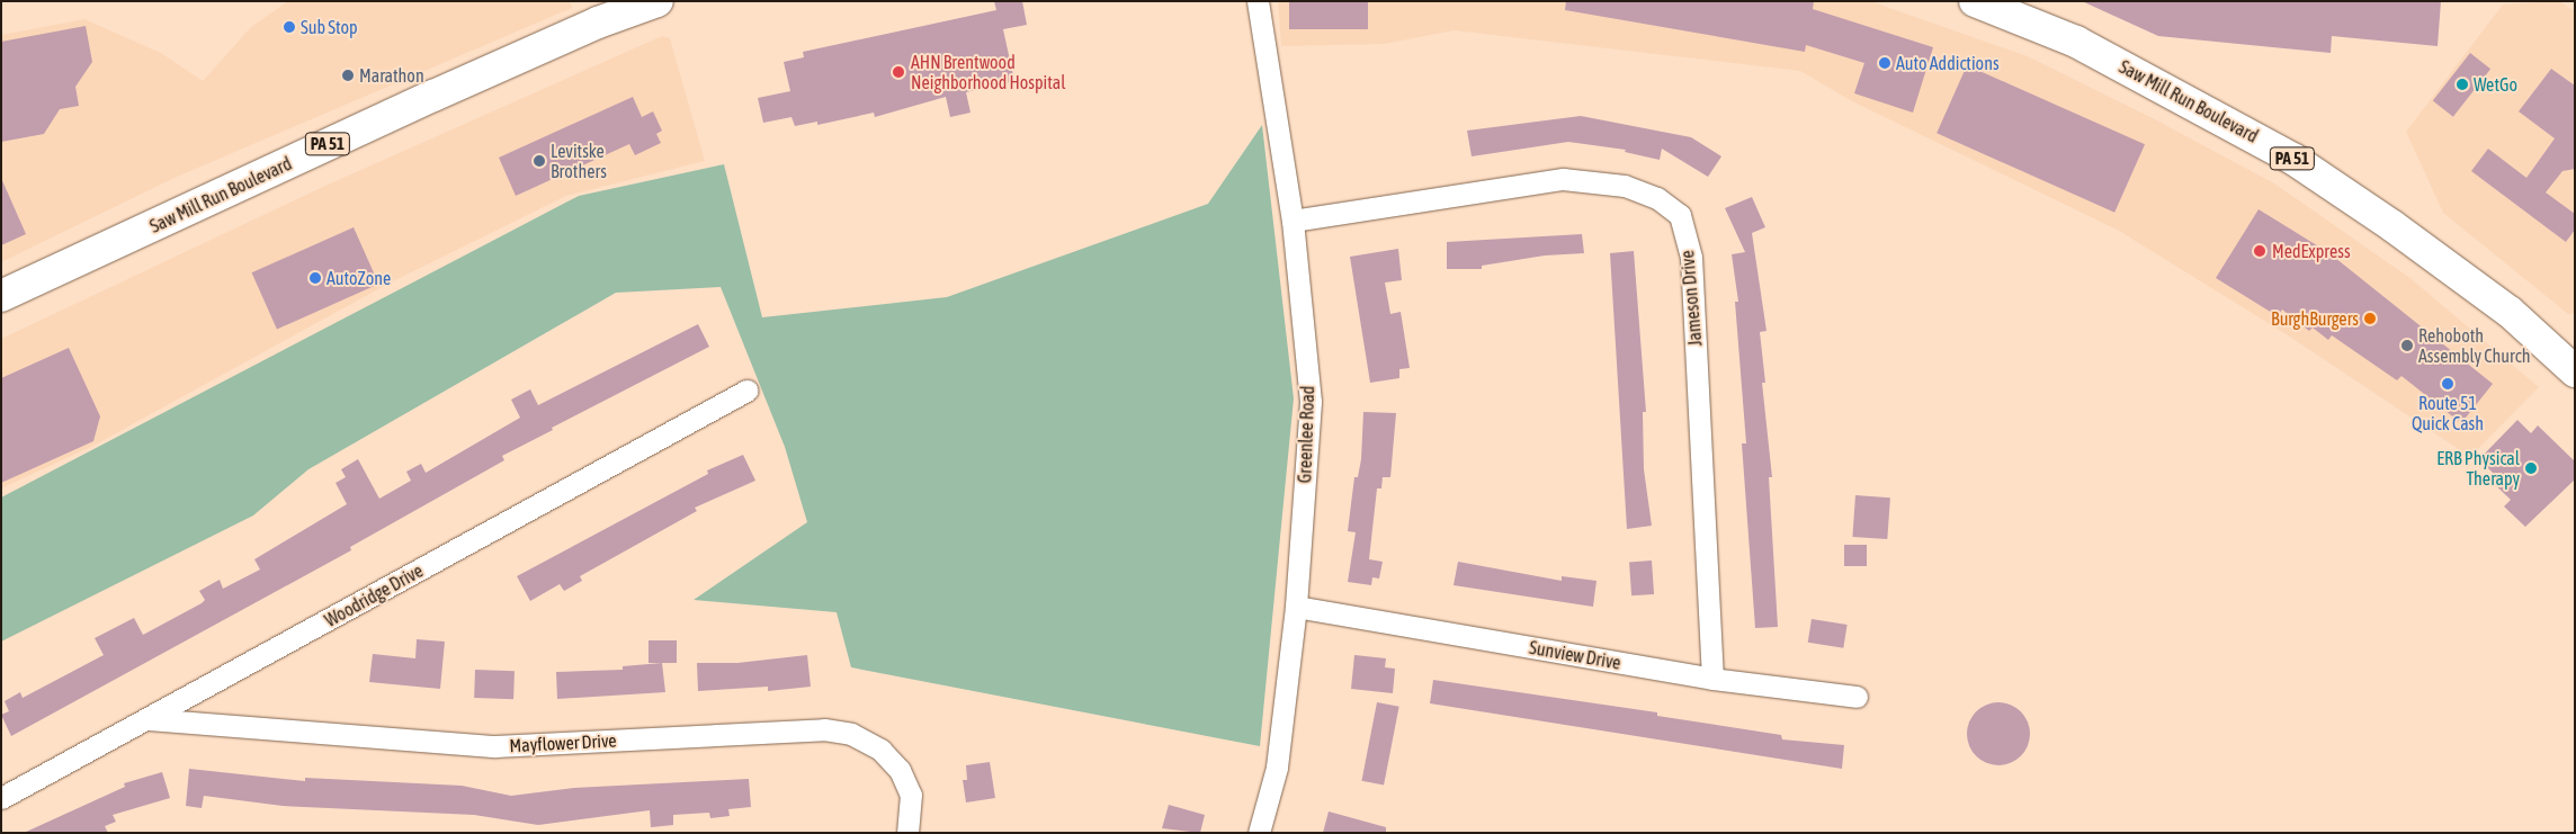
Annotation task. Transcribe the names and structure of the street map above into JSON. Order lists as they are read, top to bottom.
{
  "streets": {
    "highway": ["Saw Mill Run Boulevard", "PA 51"],
    "street": [
      "Jameson Drive",
      "Greenlee Road",
      "Woodridge Drive",
      "Sunview Drive",
      "Mayflower Drive"
    ]
  },
  "crossings": [
    ["Jameson Drive", "Greenlee Road"],
    ["Jameson Drive", "Sunview Drive"],
    ["Greenlee Road", "Sunview Drive"],
    ["Woodridge Drive", "Mayflower Drive"]
  ],
  "places": [
    "Sub Stop",
    "Auto Addictions",
    "AHN Brentwood Neighborhood Hospital",
    "Marathon",
    "WetGo",
    "Levitske Brothers",
    "MedExpress",
    "AutoZone",
    "BurghBurgers",
    "Rehoboth Assembly Church",
    "Route 51 Quick Cash",
    "ERB Physical Therapy"
  ]
}
